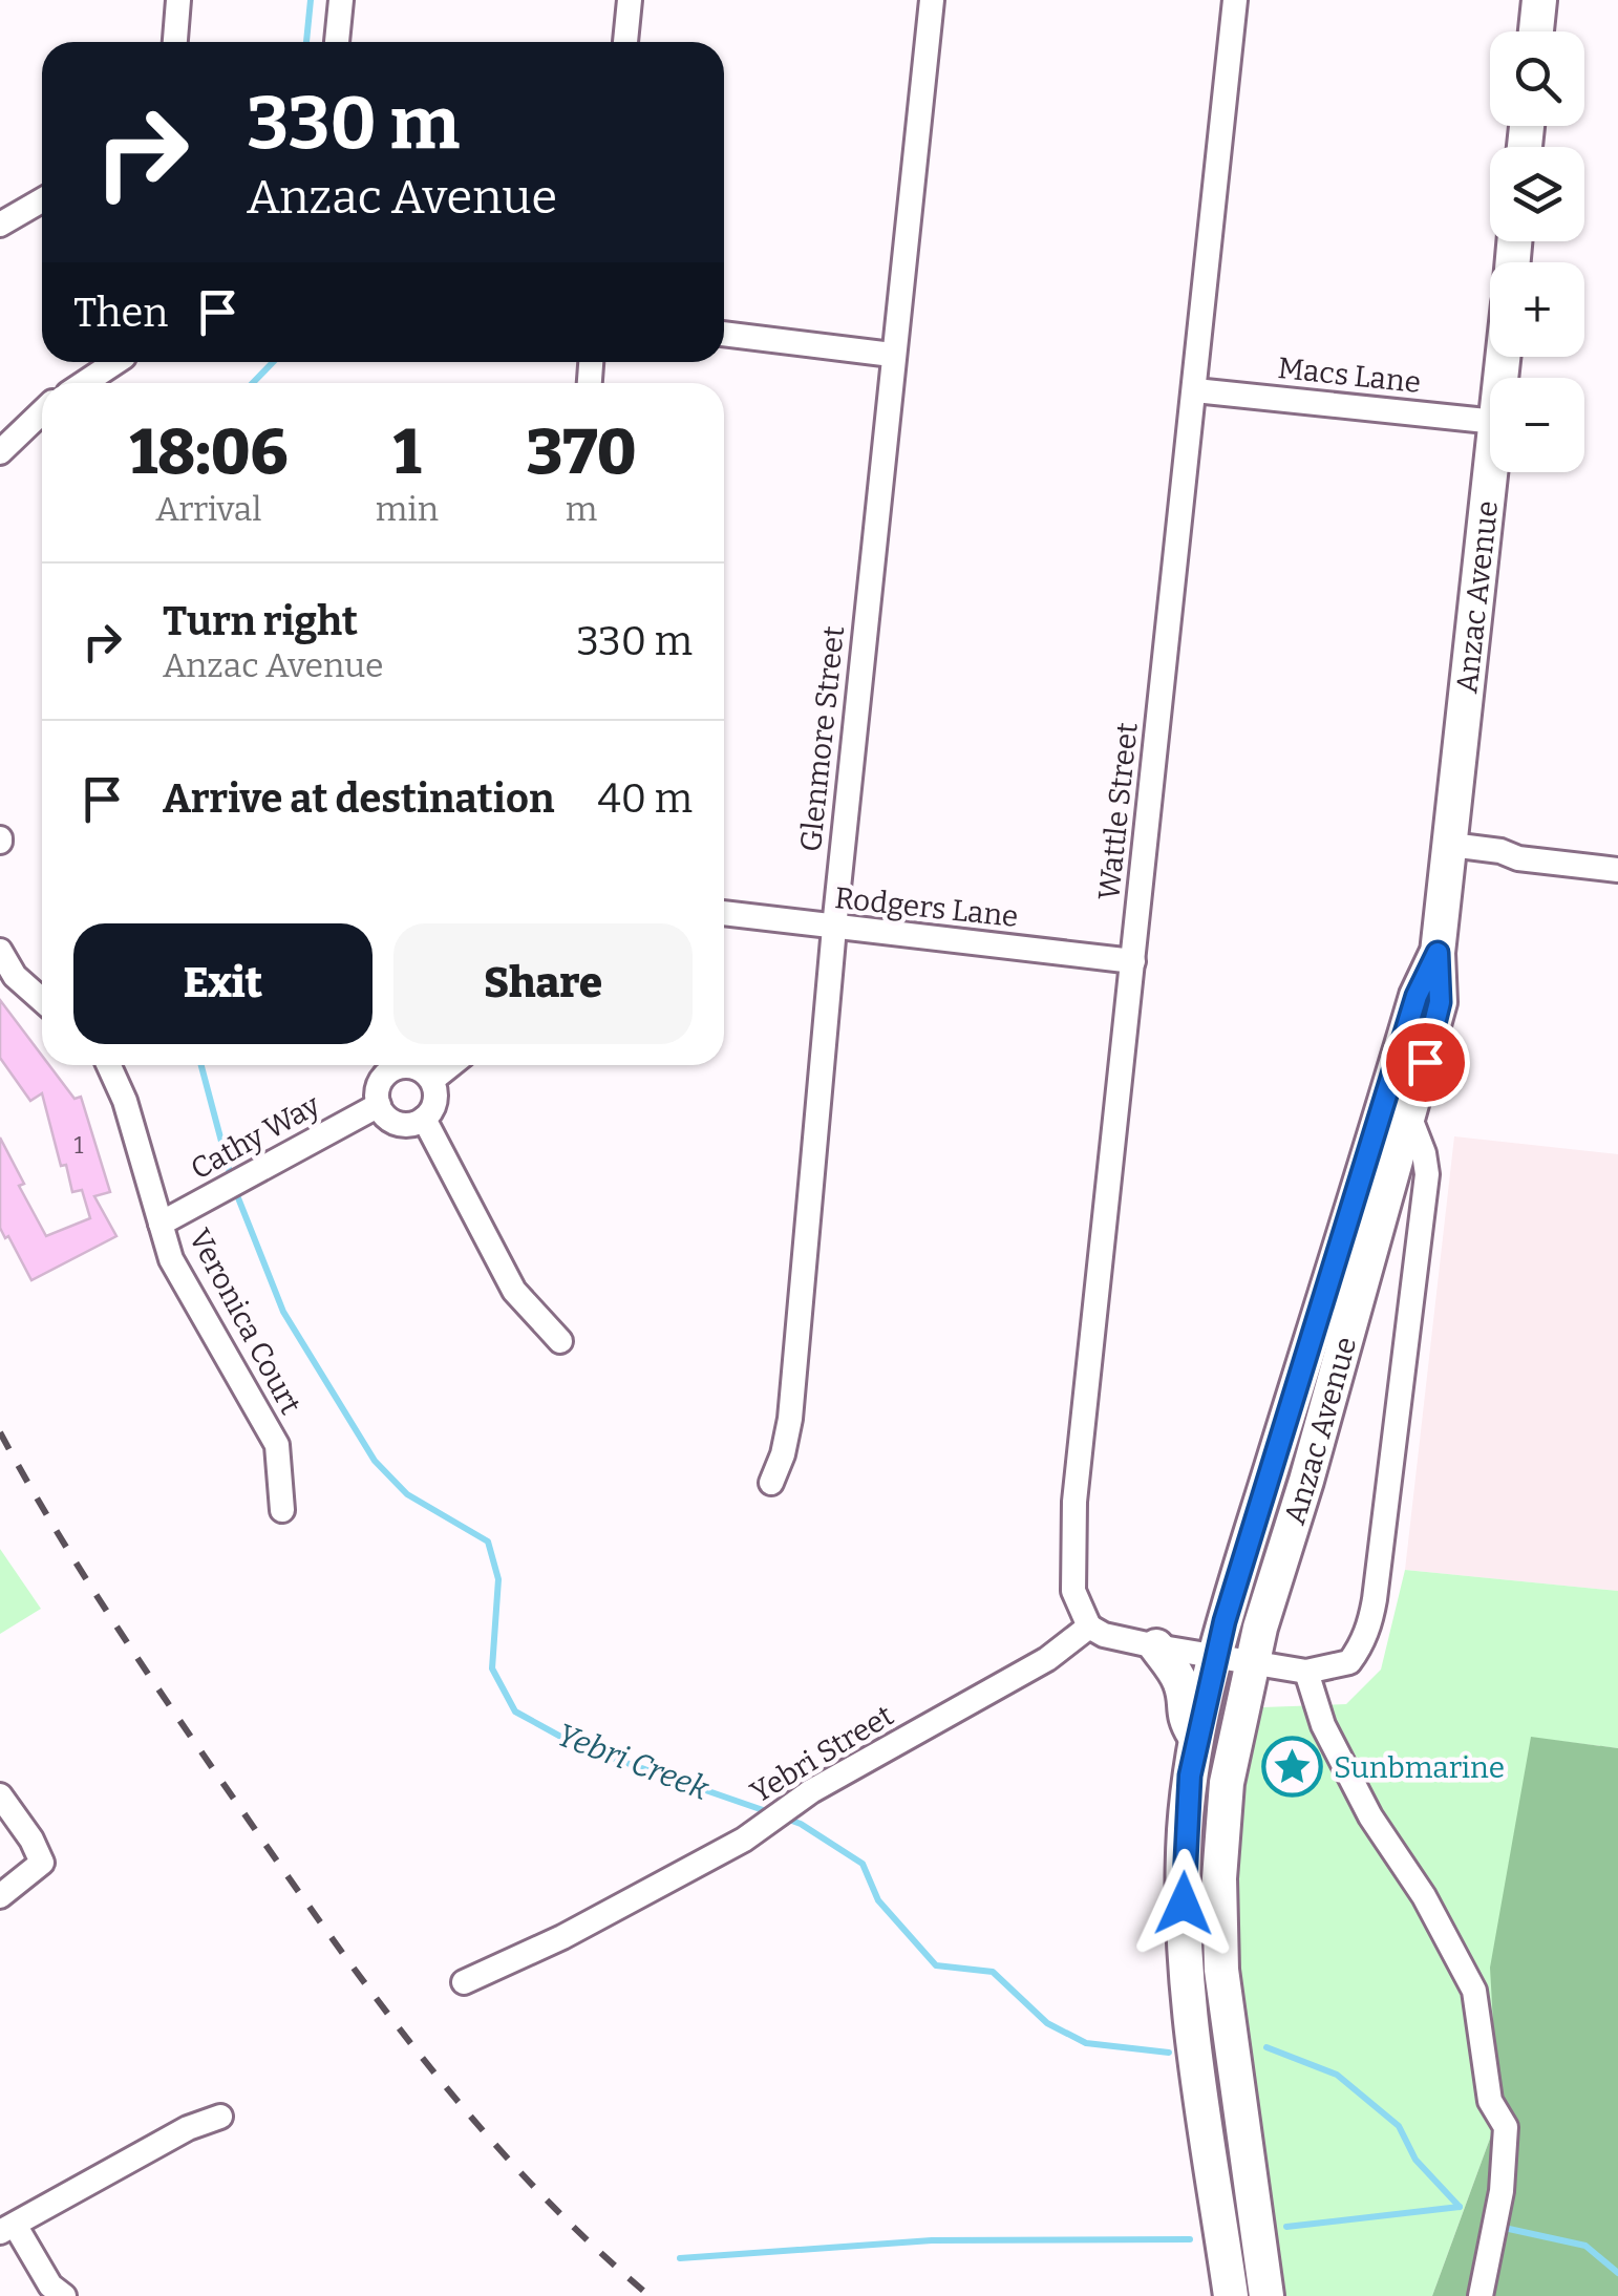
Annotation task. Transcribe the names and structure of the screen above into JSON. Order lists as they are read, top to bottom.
{
  "streets": {
    "highway": ["Anzac Avenue"],
    "street": [
      "Macs Lane",
      "Glenmore Street",
      "Wattle Street",
      "Rodgers Lane",
      "Cathy Way",
      "Veronica Court",
      "Yebri Street"
    ]
  },
  "crossings": [
    ["Macs Lane", "Wattle Street"],
    ["Glenmore Street", "Rodgers Lane"],
    ["Wattle Street", "Rodgers Lane"],
    ["Wattle Street", "Yebri Street"],
    ["Cathy Way", "Veronica Court"]
  ],
  "water": ["Yebri Creek"],
  "places": {
    "place": ["Sunbmarine"]
  },
  "house_numbers": ["1"],
  "page": {
    "map_buttons": ["+", "−"],
    "turn": ["330 m", "Anzac Avenue"],
    "then": "Then",
    "eta": [
      "18:06",
      "Arrival",
      "1",
      "min",
      "370",
      "m"
    ],
    "list": [
      {
        "name": "Turn right",
        "note": "Anzac Avenue",
        "value": "330 m"
      },
      {
        "name": "Arrive at destination",
        "value": "40 m"
      }
    ],
    "buttons": ["Exit", "Share"]
  }
}
